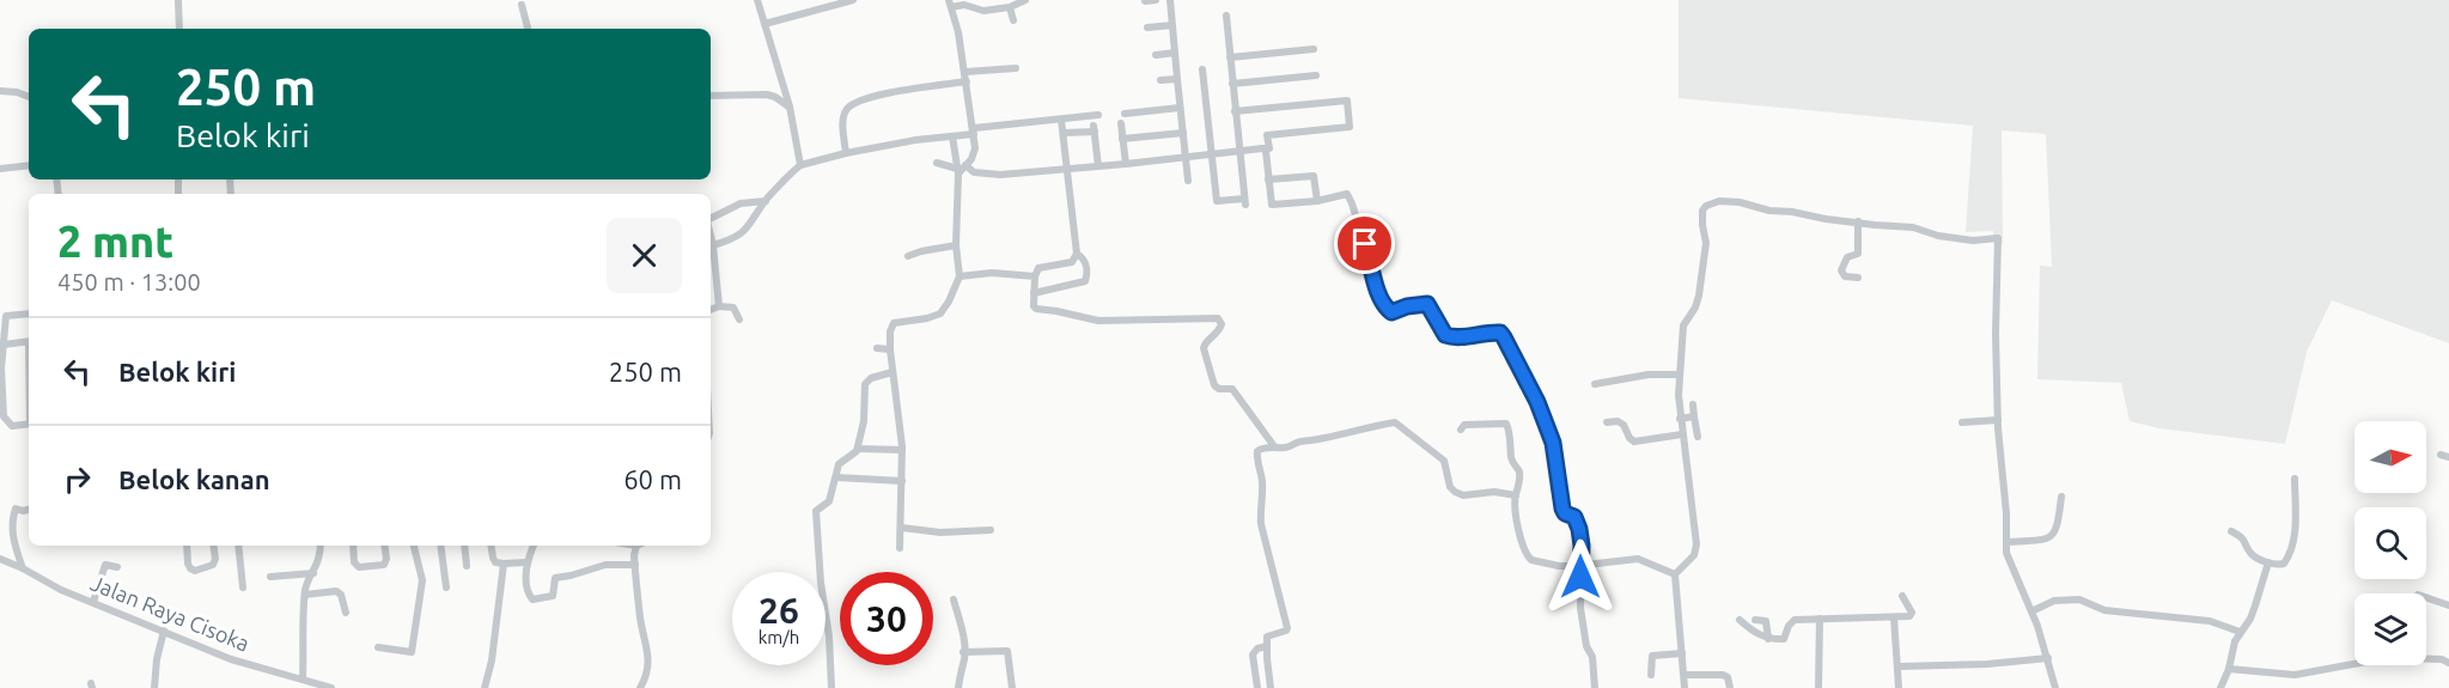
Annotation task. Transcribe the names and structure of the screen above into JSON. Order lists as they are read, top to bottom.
{
  "streets": {
    "street": ["Jalan Raya Cisoka"]
  },
  "north": "right",
  "page": {
    "turn": ["250 m", "Belok kiri"],
    "heading": ["2 mnt", "450 m · 13:00"],
    "list": [
      {
        "name": "Belok kiri",
        "value": "250 m"
      },
      {
        "name": "Belok kanan",
        "value": "60 m"
      }
    ],
    "speed": "26 km/h",
    "limit": "30"
  }
}
